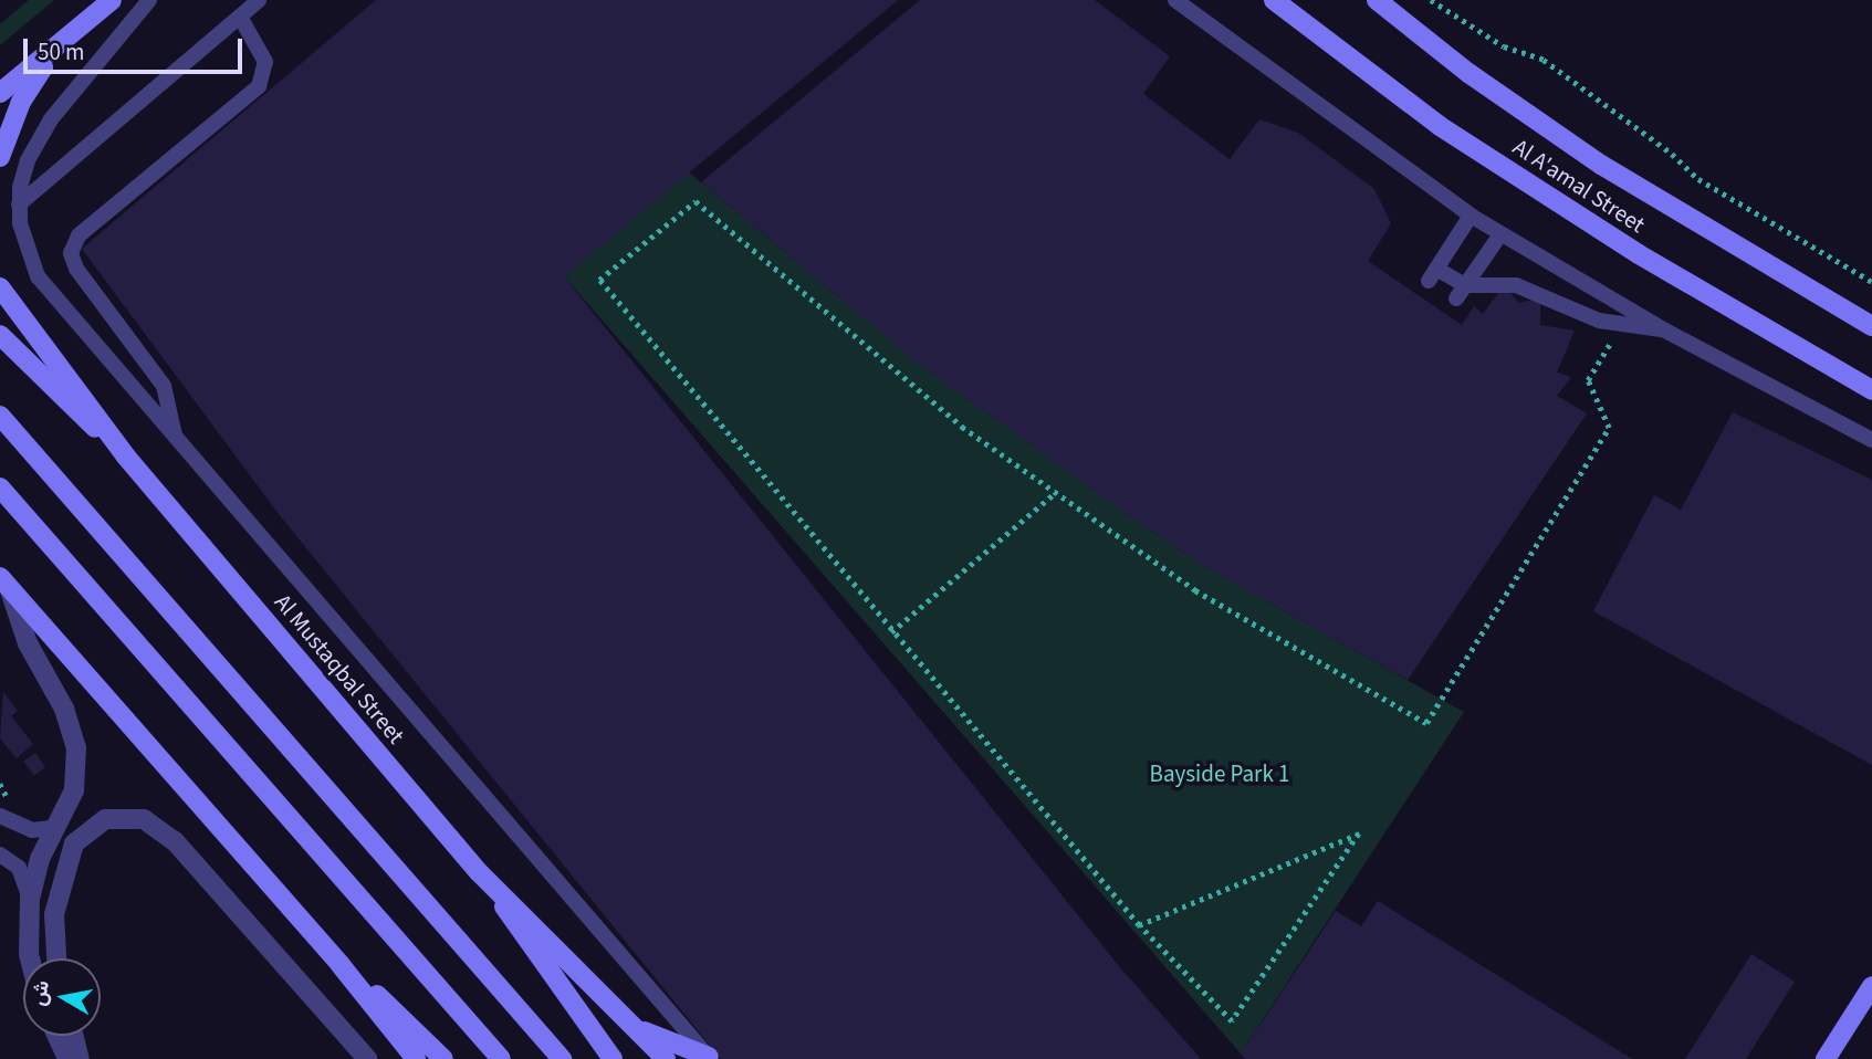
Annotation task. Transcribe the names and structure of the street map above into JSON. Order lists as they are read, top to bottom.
{
  "streets": {
    "street": ["Al A'amal Street", "Al Mustaqbal Street"]
  },
  "parks": ["Bayside Park 1"],
  "scale_bar": "50 m",
  "north": "left"
}
